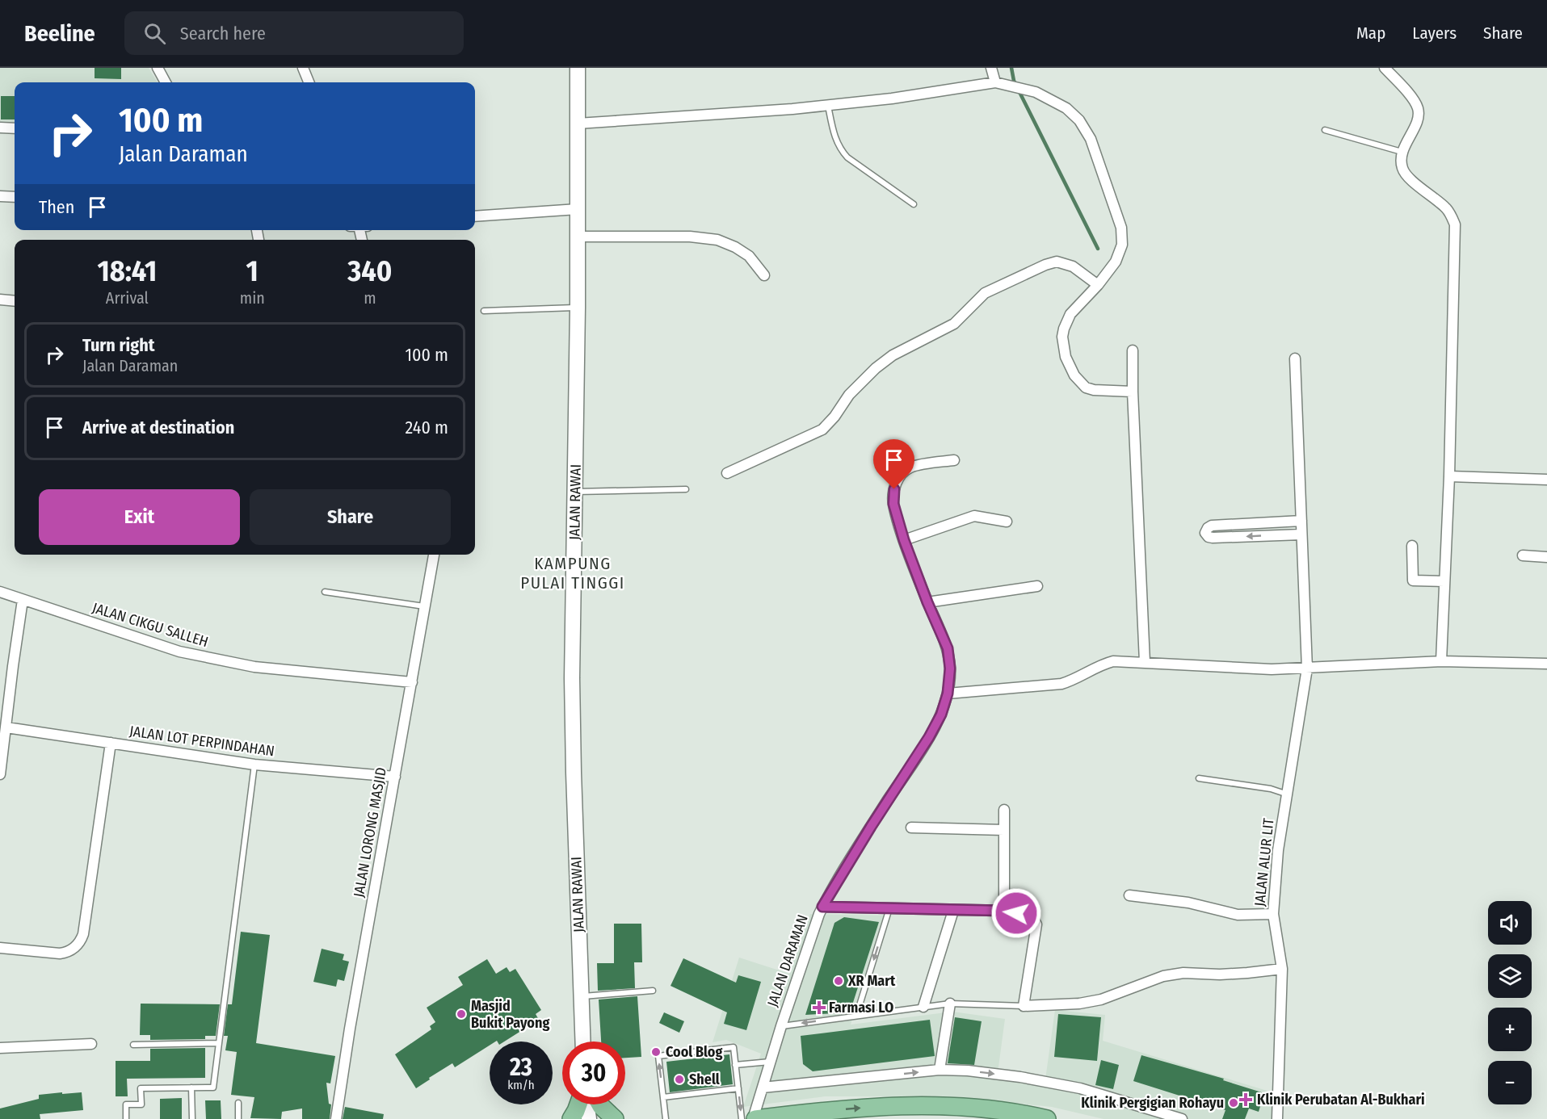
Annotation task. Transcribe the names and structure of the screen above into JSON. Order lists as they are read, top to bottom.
{
  "streets": {
    "main road": ["JALAN RAWAI"],
    "street": [
      "JALAN CIKGU SALLEH",
      "JALAN LOT PERPINDAHAN",
      "JALAN LORONG MASJID",
      "JALAN ALUR LIT",
      "JALAN DARAMAN"
    ]
  },
  "crossings": [
    ["JALAN CIKGU SALLEH", "JALAN LORONG MASJID"],
    ["JALAN LOT PERPINDAHAN", "JALAN LORONG MASJID"]
  ],
  "districts": ["KAMPUNG PULAI TINGGI"],
  "places": {
    "other": [
      "XR Mart",
      "Masjid Bukit Payong",
      "Cool Blog",
      "Shell",
      "Klinik Pergigian Rohayu"
    ],
    "health": ["Farmasi LO", "Klinik Perubatan Al-Bukhari"]
  },
  "page": {
    "header": "Beeline",
    "search": "Search here",
    "nav": ["Map", "Layers", "Share"],
    "turn": ["100 m", "Jalan Daraman"],
    "then": "Then",
    "eta": [
      "18:41",
      "Arrival",
      "1",
      "min",
      "340",
      "m"
    ],
    "list": [
      {
        "name": "Turn right",
        "note": "Jalan Daraman",
        "value": "100 m"
      },
      {
        "name": "Arrive at destination",
        "value": "240 m"
      }
    ],
    "buttons": ["Exit", "Share"],
    "map_buttons": ["+", "−"],
    "speed": "23 km/h",
    "limit": "30"
  }
}
